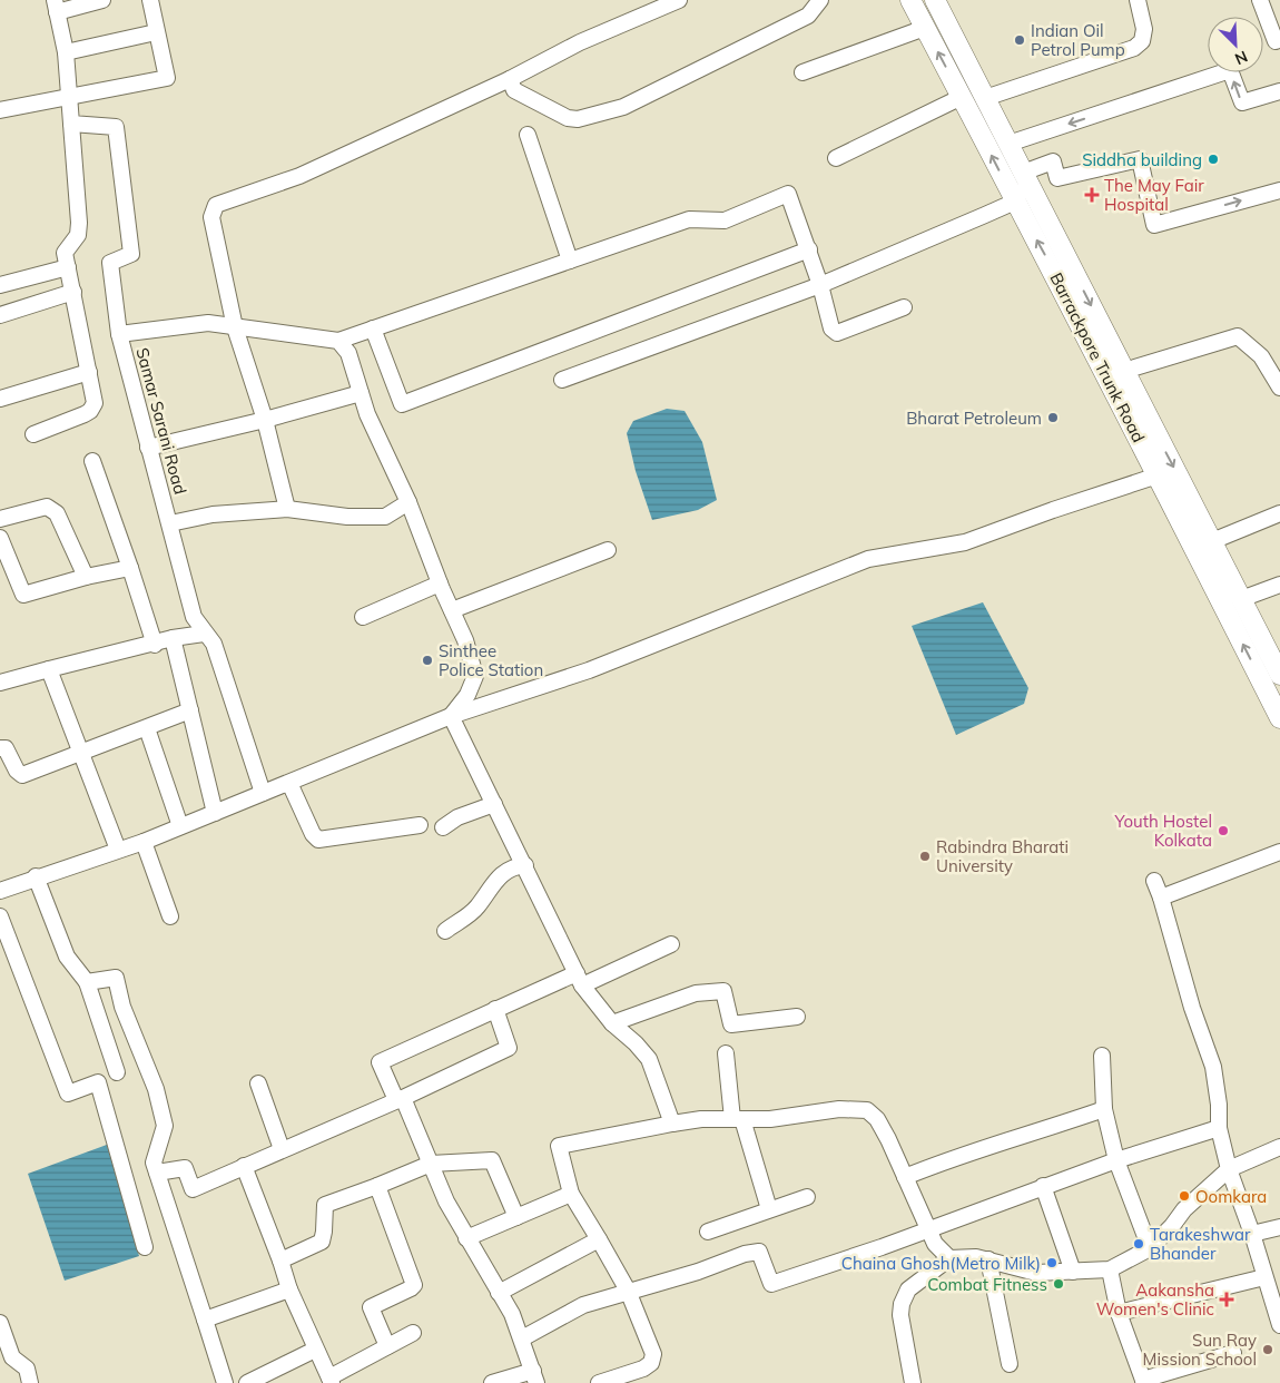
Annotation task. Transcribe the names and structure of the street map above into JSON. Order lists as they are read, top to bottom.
{
  "streets": {
    "main road": ["Barrackpore Trunk Road"],
    "street": ["Samar Sarani Road"]
  },
  "places": {
    "other": [
      "Indian Oil Petrol Pump",
      "Siddha building",
      "Bharat Petroleum",
      "Sinthee Police Station",
      "Youth Hostel Kolkata",
      "Rabindra Bharati University",
      "Oomkara",
      "Tarakeshwar Bhander",
      "Chaina Ghosh(Metro Milk)",
      "Combat Fitness",
      "Sun Ray Mission School"
    ],
    "health": ["The May Fair Hospital", "Aakansha Women's Clinic"]
  },
  "north": "bottom right"
}
